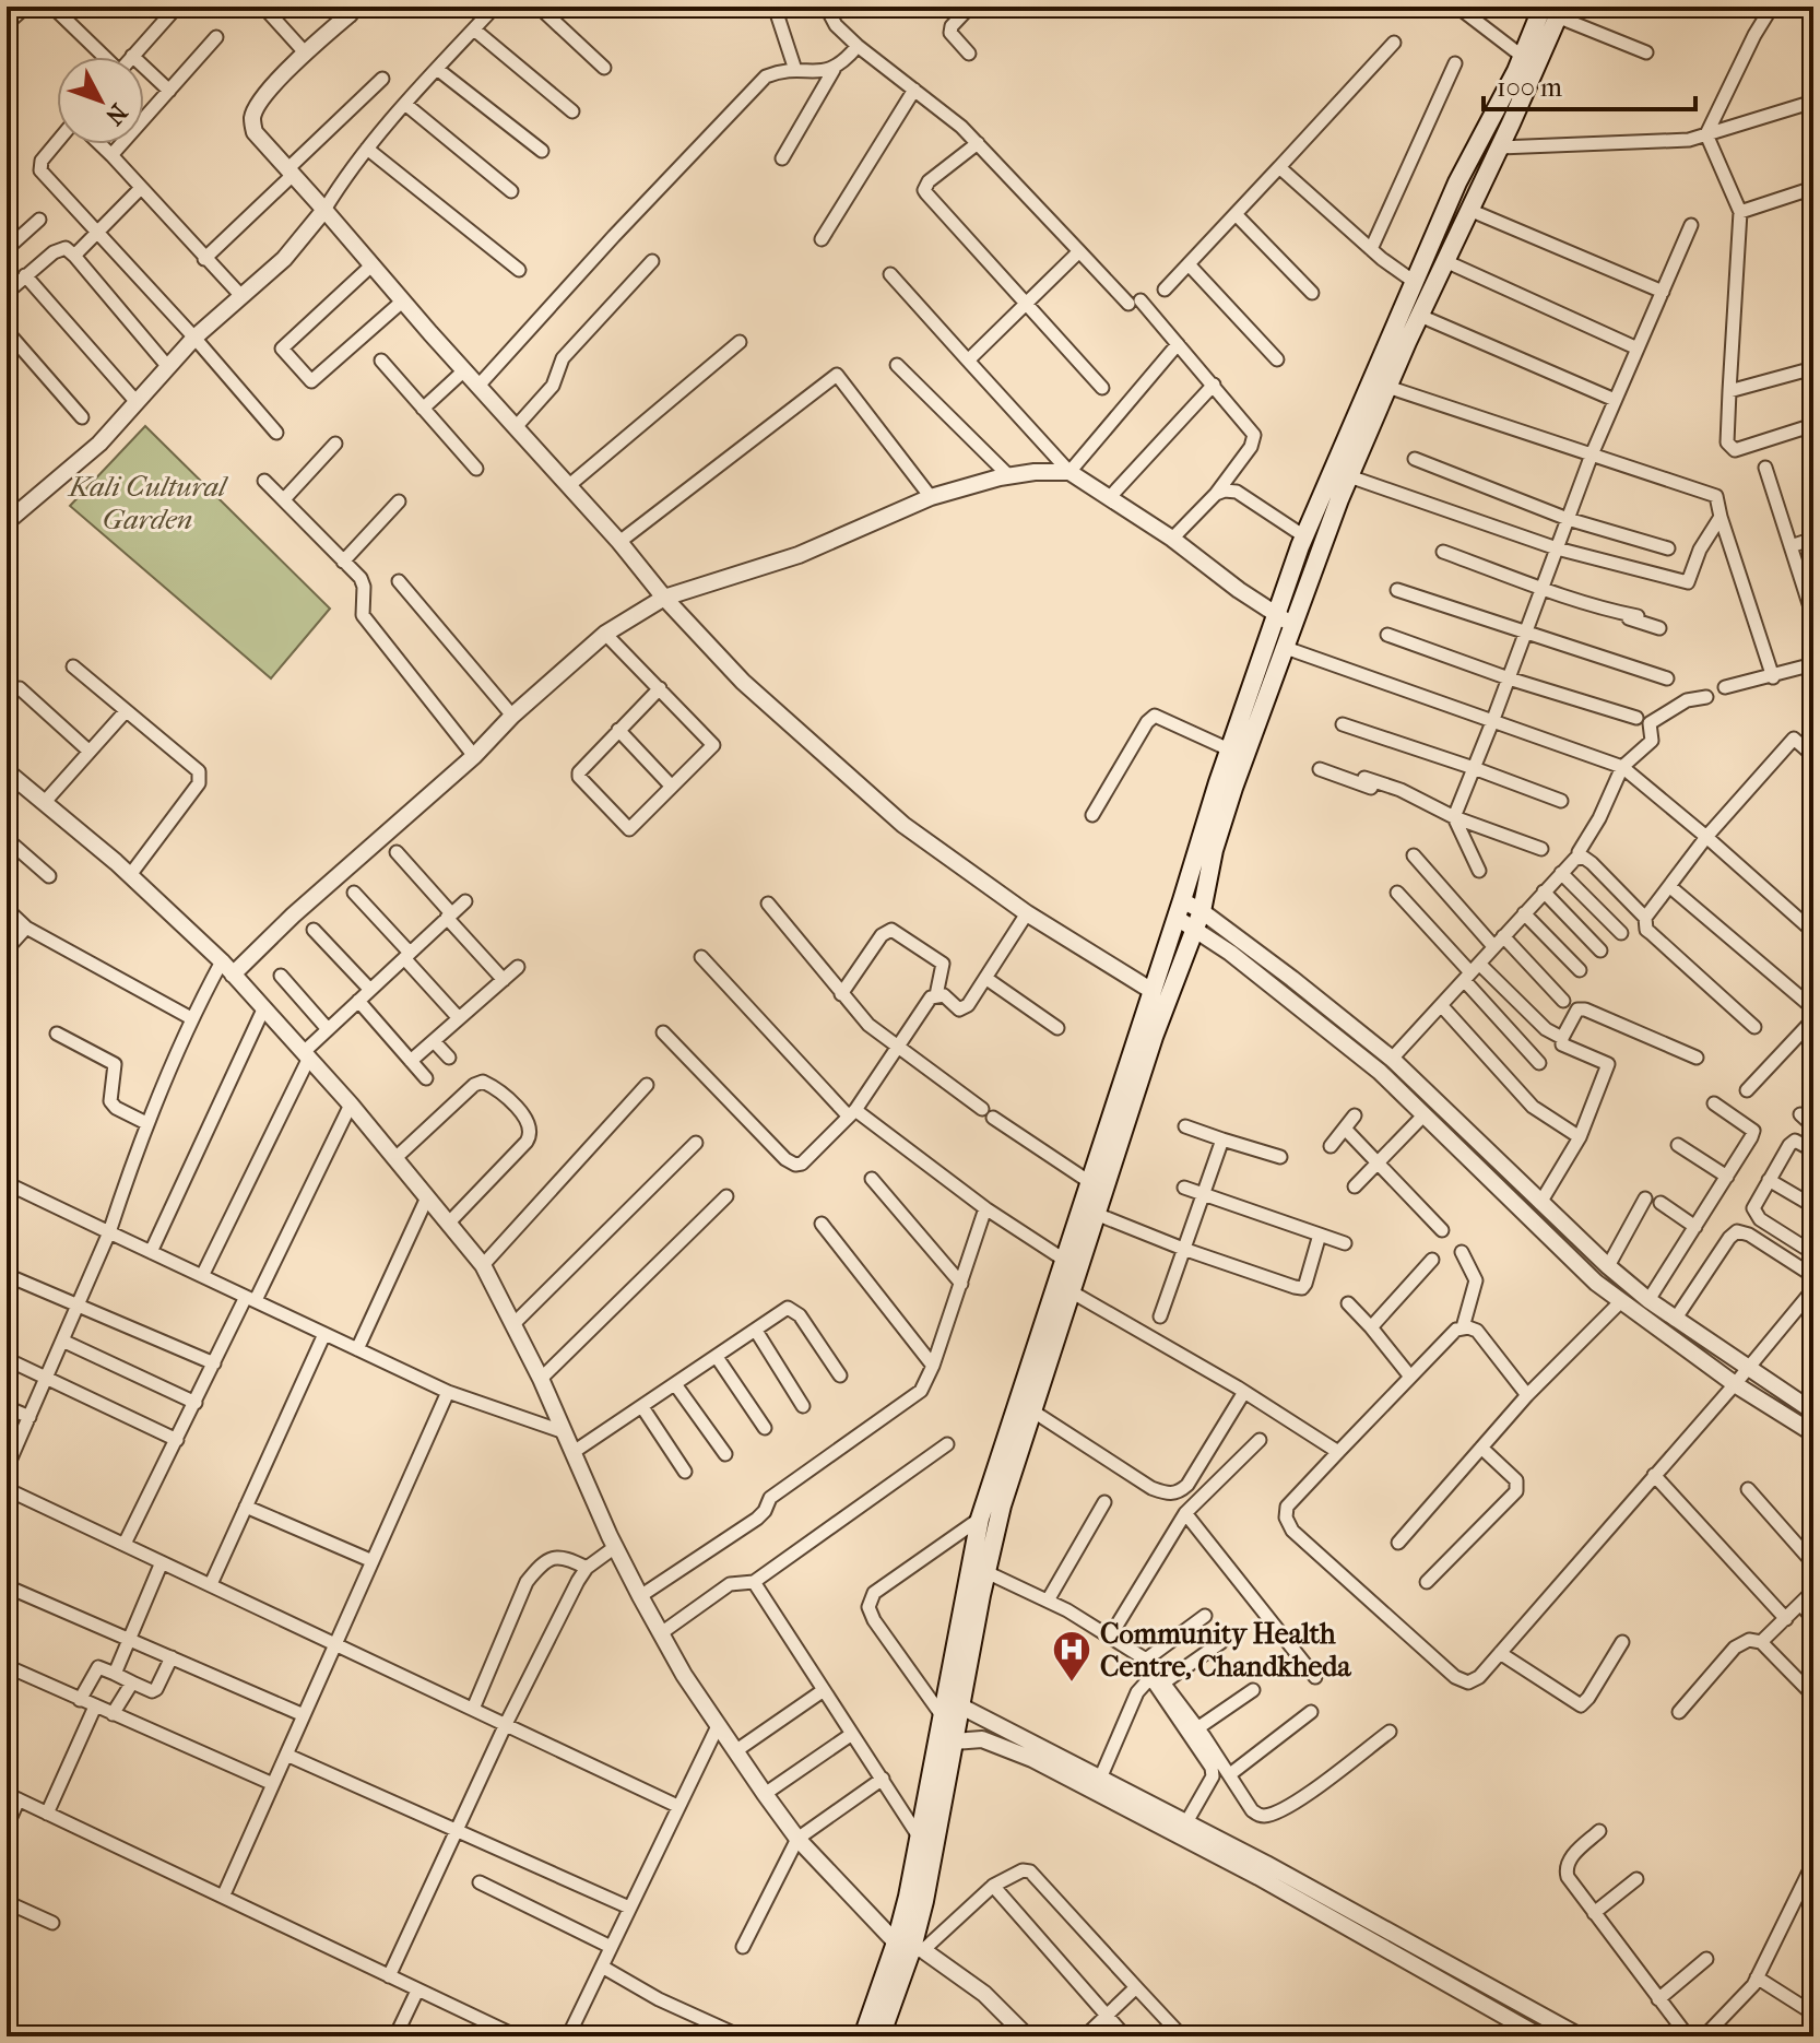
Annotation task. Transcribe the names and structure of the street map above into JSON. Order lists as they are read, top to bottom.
{
  "parks": ["Kali Cultural Garden"],
  "places": {
    "hospital": ["Community Health Centre, Chandkheda"]
  },
  "scale_bar": "100 m",
  "north": "bottom right"
}
